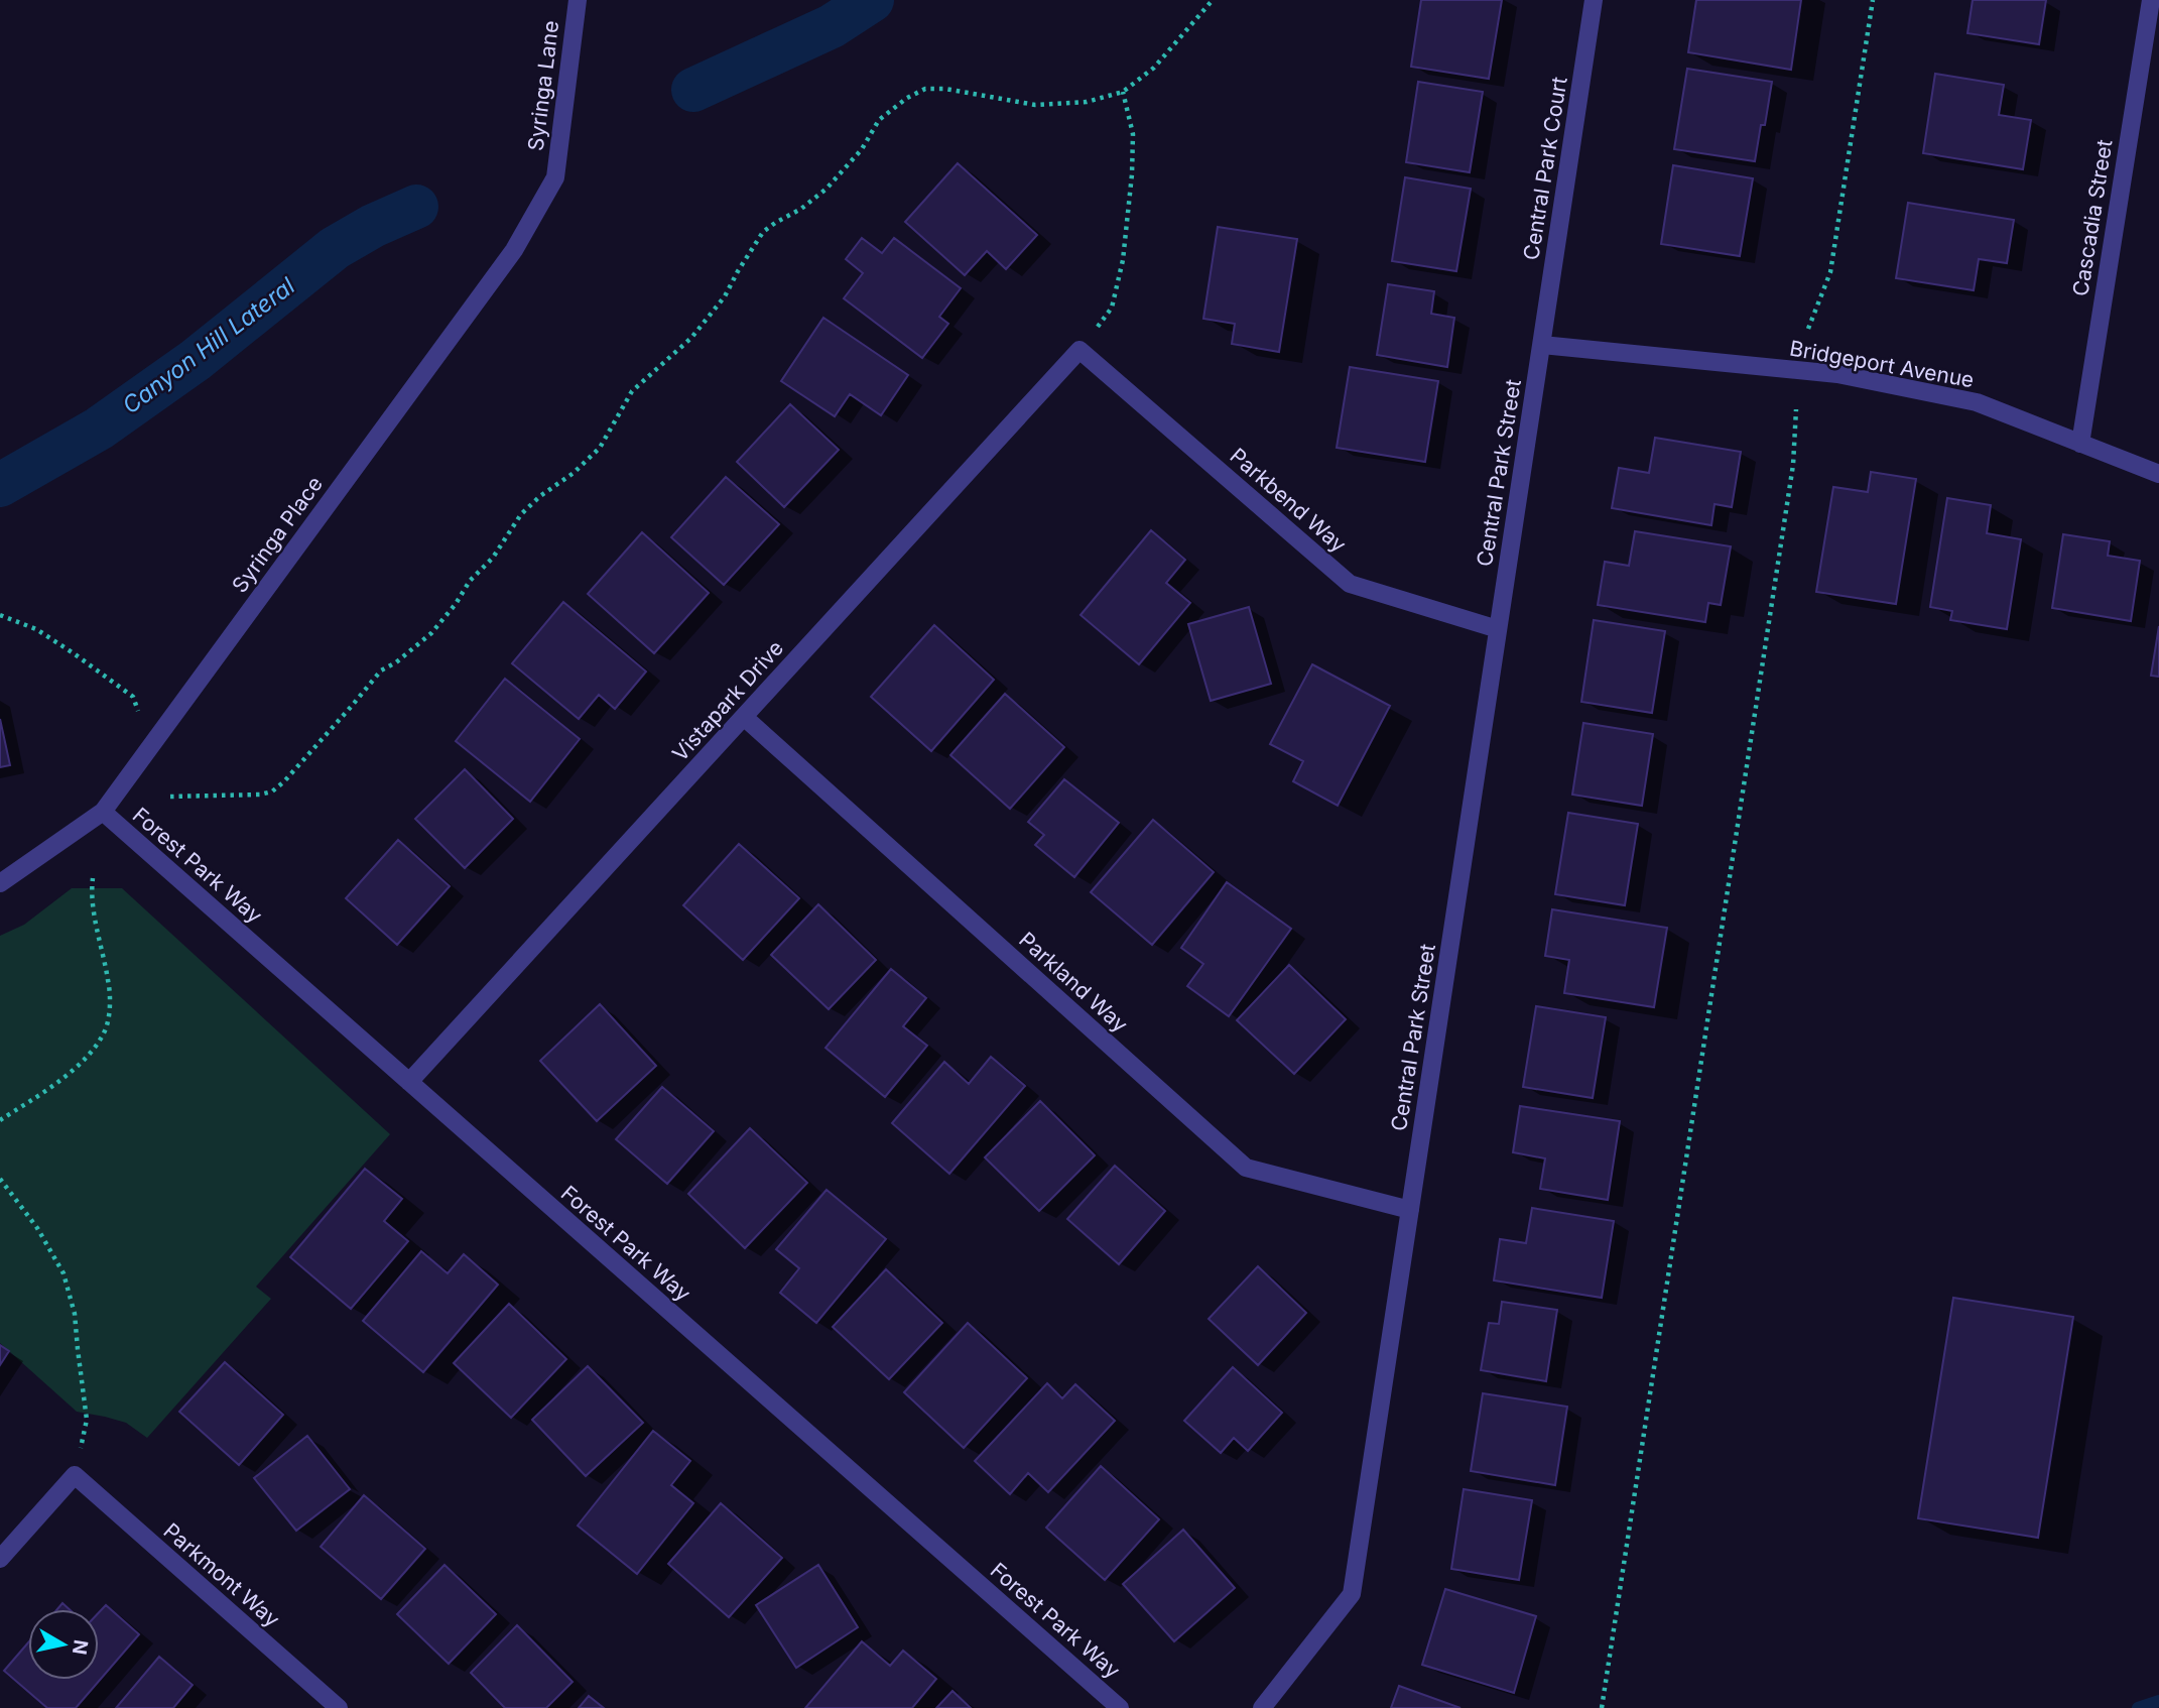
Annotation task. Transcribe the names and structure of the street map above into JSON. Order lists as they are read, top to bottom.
{
  "streets": {
    "street": [
      "Syringa Lane",
      "Central Park Court",
      "Cascadia Street",
      "Bridgeport Avenue",
      "Central Park Street",
      "Parkbend Way",
      "Syringa Place",
      "Vistapark Drive",
      "Forest Park Way",
      "Parkland Way",
      "Parkmont Way"
    ]
  },
  "crossings": [
    ["Syringa Lane", "Syringa Place"],
    ["Central Park Court", "Bridgeport Avenue"],
    ["Central Park Court", "Central Park Street"],
    ["Cascadia Street", "Bridgeport Avenue"],
    ["Bridgeport Avenue", "Central Park Street"],
    ["Central Park Street", "Parkbend Way"],
    ["Central Park Street", "Parkland Way"],
    ["Parkbend Way", "Vistapark Drive"],
    ["Syringa Place", "Forest Park Way"],
    ["Vistapark Drive", "Forest Park Way"],
    ["Vistapark Drive", "Parkland Way"]
  ],
  "water": ["Canyon Hill Lateral"],
  "north": "right"
}
